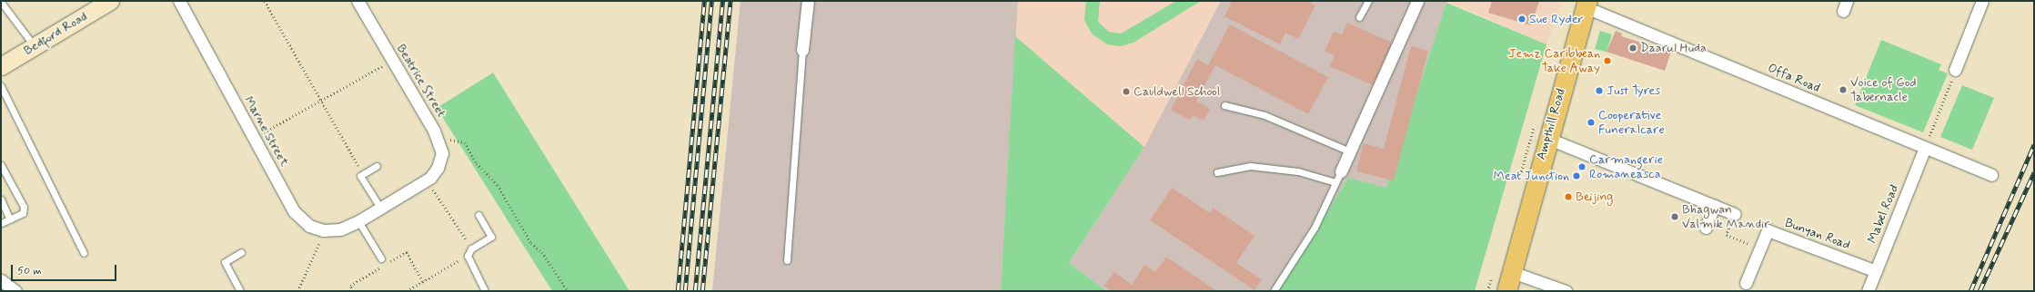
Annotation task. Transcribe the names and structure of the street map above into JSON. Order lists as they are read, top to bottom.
{
  "streets": {
    "main road": ["Bedford Road", "Ampthill Road"],
    "street": [
      "Offa Road",
      "Beatrice Street",
      "Marne Street",
      "Mabel Road",
      "Bunyan Road"
    ]
  },
  "crossings": [
    ["Offa Road", "Ampthill Road"],
    ["Offa Road", "Mabel Road"],
    ["Beatrice Street", "Marne Street"],
    ["Mabel Road", "Bunyan Road"]
  ],
  "places": [
    "Sue Ryder",
    "Daarul Huda",
    "Jemz Caribbean Take Away",
    "Voice of God Tabernacle",
    "Just Tyres",
    "Cauldwell School",
    "Cooperative Funeralcare",
    "Carmangerie Romaneasca",
    "Meat Junction",
    "Beijing",
    "Bhagwan Valmik Mandir"
  ],
  "scale_bar": "50 m"
}
